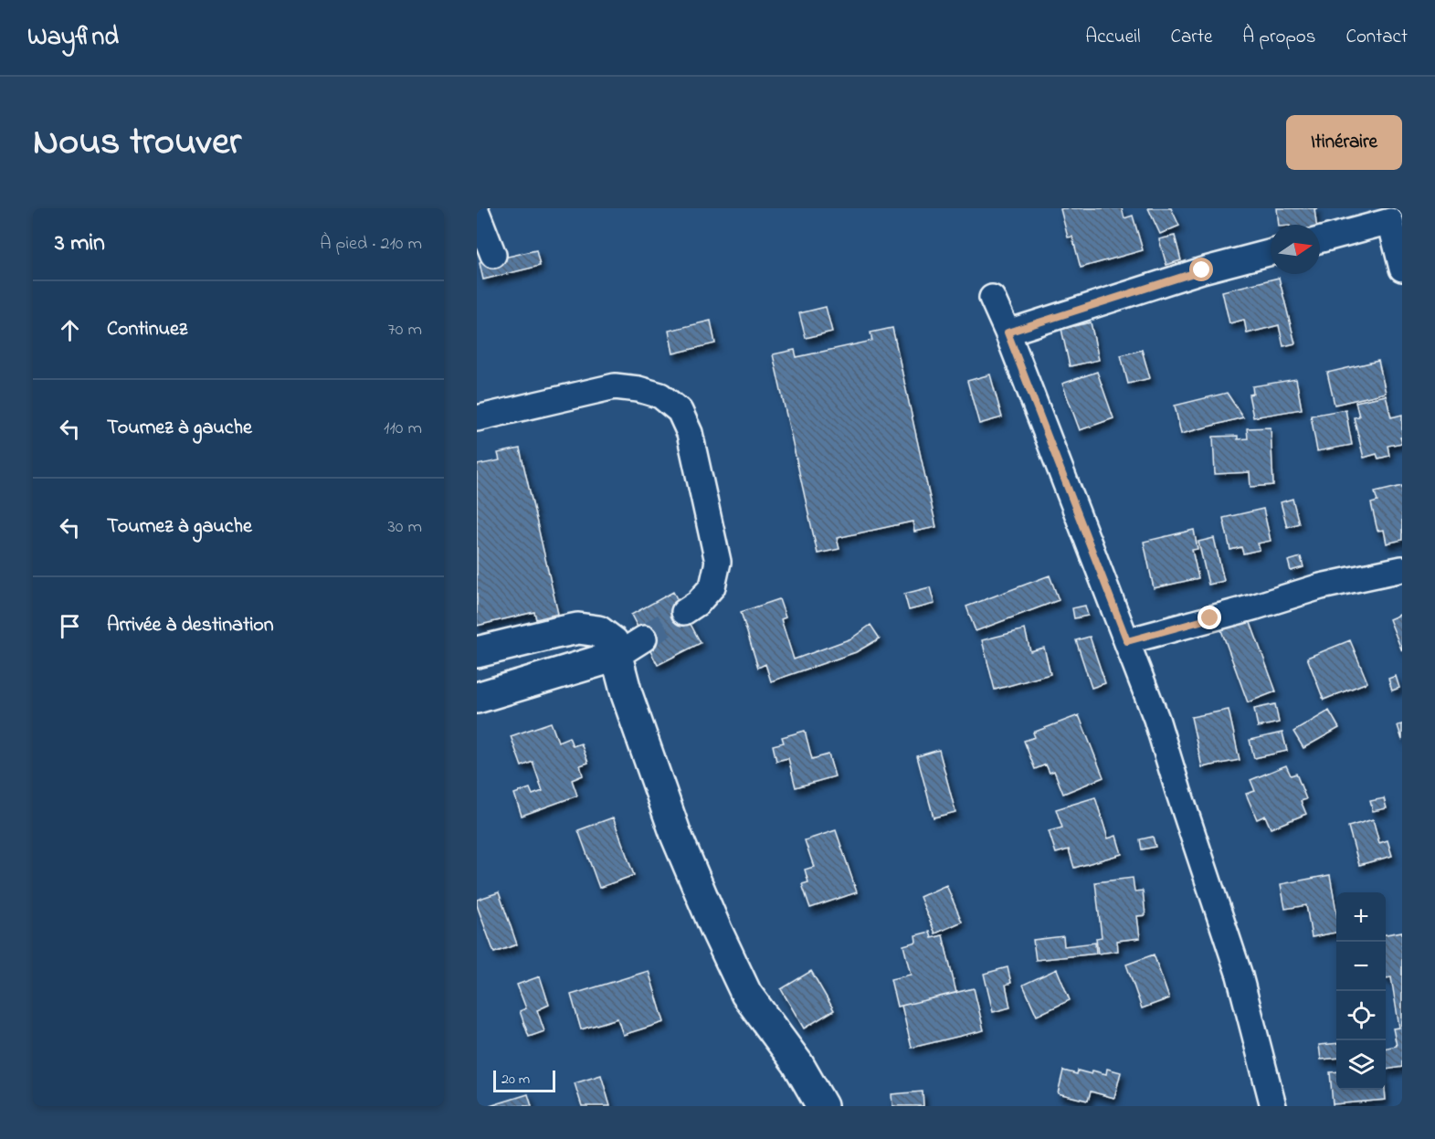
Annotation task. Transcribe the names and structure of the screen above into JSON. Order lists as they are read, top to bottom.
{
  "scale_bar": "20 m",
  "north": "right",
  "page": {
    "header": "Wayfind",
    "nav": [
      "Accueil",
      "Carte",
      "À propos",
      "Contact"
    ],
    "title": "Nous trouver",
    "buttons": "Itinéraire",
    "heading": ["3 min", "À pied · 210 m"],
    "list": [
      ["Continuez", "70 m"],
      ["Tournez à gauche", "110 m"],
      ["Tournez à gauche", "30 m"],
      "Arrivée à destination"
    ],
    "map_buttons": ["+", "−"],
    "scale": "20 m"
  }
}
